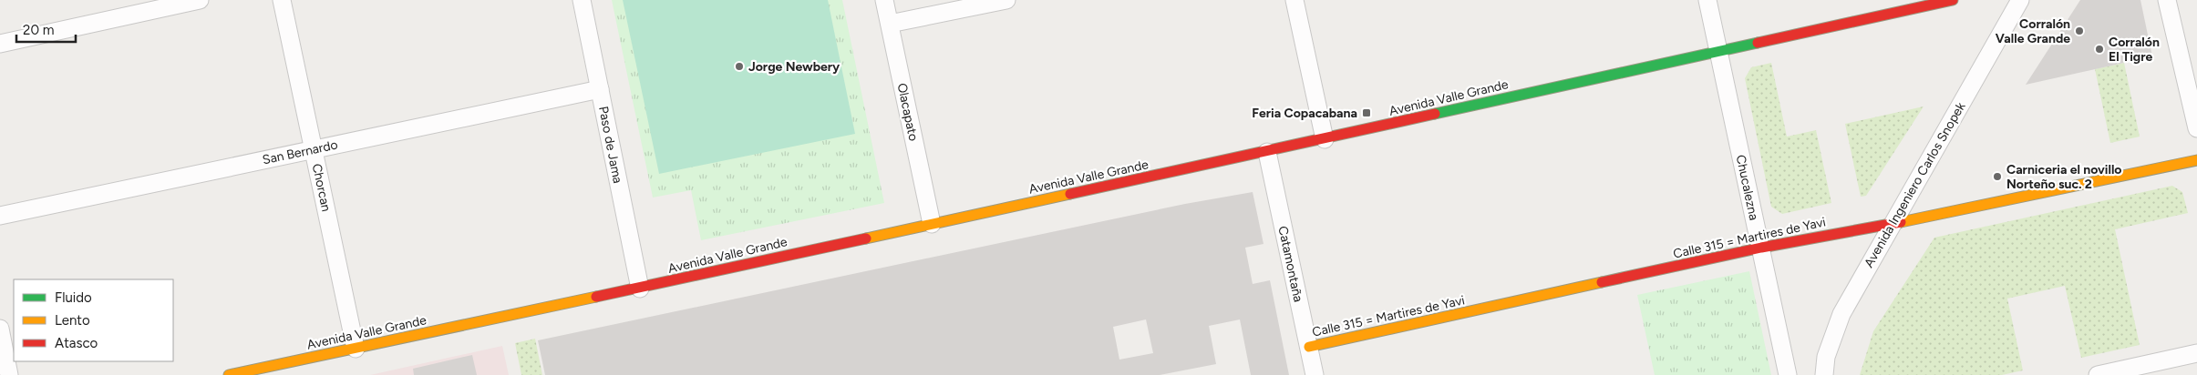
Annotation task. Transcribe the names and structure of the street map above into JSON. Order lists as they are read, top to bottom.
{
  "streets": {
    "street": [
      "Avenida Valle Grande",
      "Olacapato",
      "Paso de Jama",
      "San Bernardo",
      "Avenida Ingeniero Carlos Snopek",
      "Chorcan",
      "Chucalezna",
      "Calle 315 = Martires de Yavi",
      "Catamontaña"
    ]
  },
  "crossings": [
    ["Avenida Valle Grande", "Olacapato"],
    ["Avenida Valle Grande", "Paso de Jama"],
    ["Avenida Valle Grande", "Chorcan"],
    ["Avenida Valle Grande", "Chucalezna"],
    ["Avenida Valle Grande", "Catamontaña"],
    ["Paso de Jama", "San Bernardo"],
    ["San Bernardo", "Chorcan"],
    ["Avenida Ingeniero Carlos Snopek", "Calle 315 = Martires de Yavi"],
    ["Chucalezna", "Calle 315 = Martires de Yavi"],
    ["Calle 315 = Martires de Yavi", "Catamontaña"]
  ],
  "places": {
    "other": [
      "Corralón Valle Grande",
      "Corralón El Tigre",
      "Jorge Newbery",
      "Carniceria el novillo Norteño suc. 2"
    ],
    "transit": ["Feria Copacabana"]
  },
  "legend": ["Fluido", "Lento", "Atasco"],
  "scale_bar": "20 m"
}
